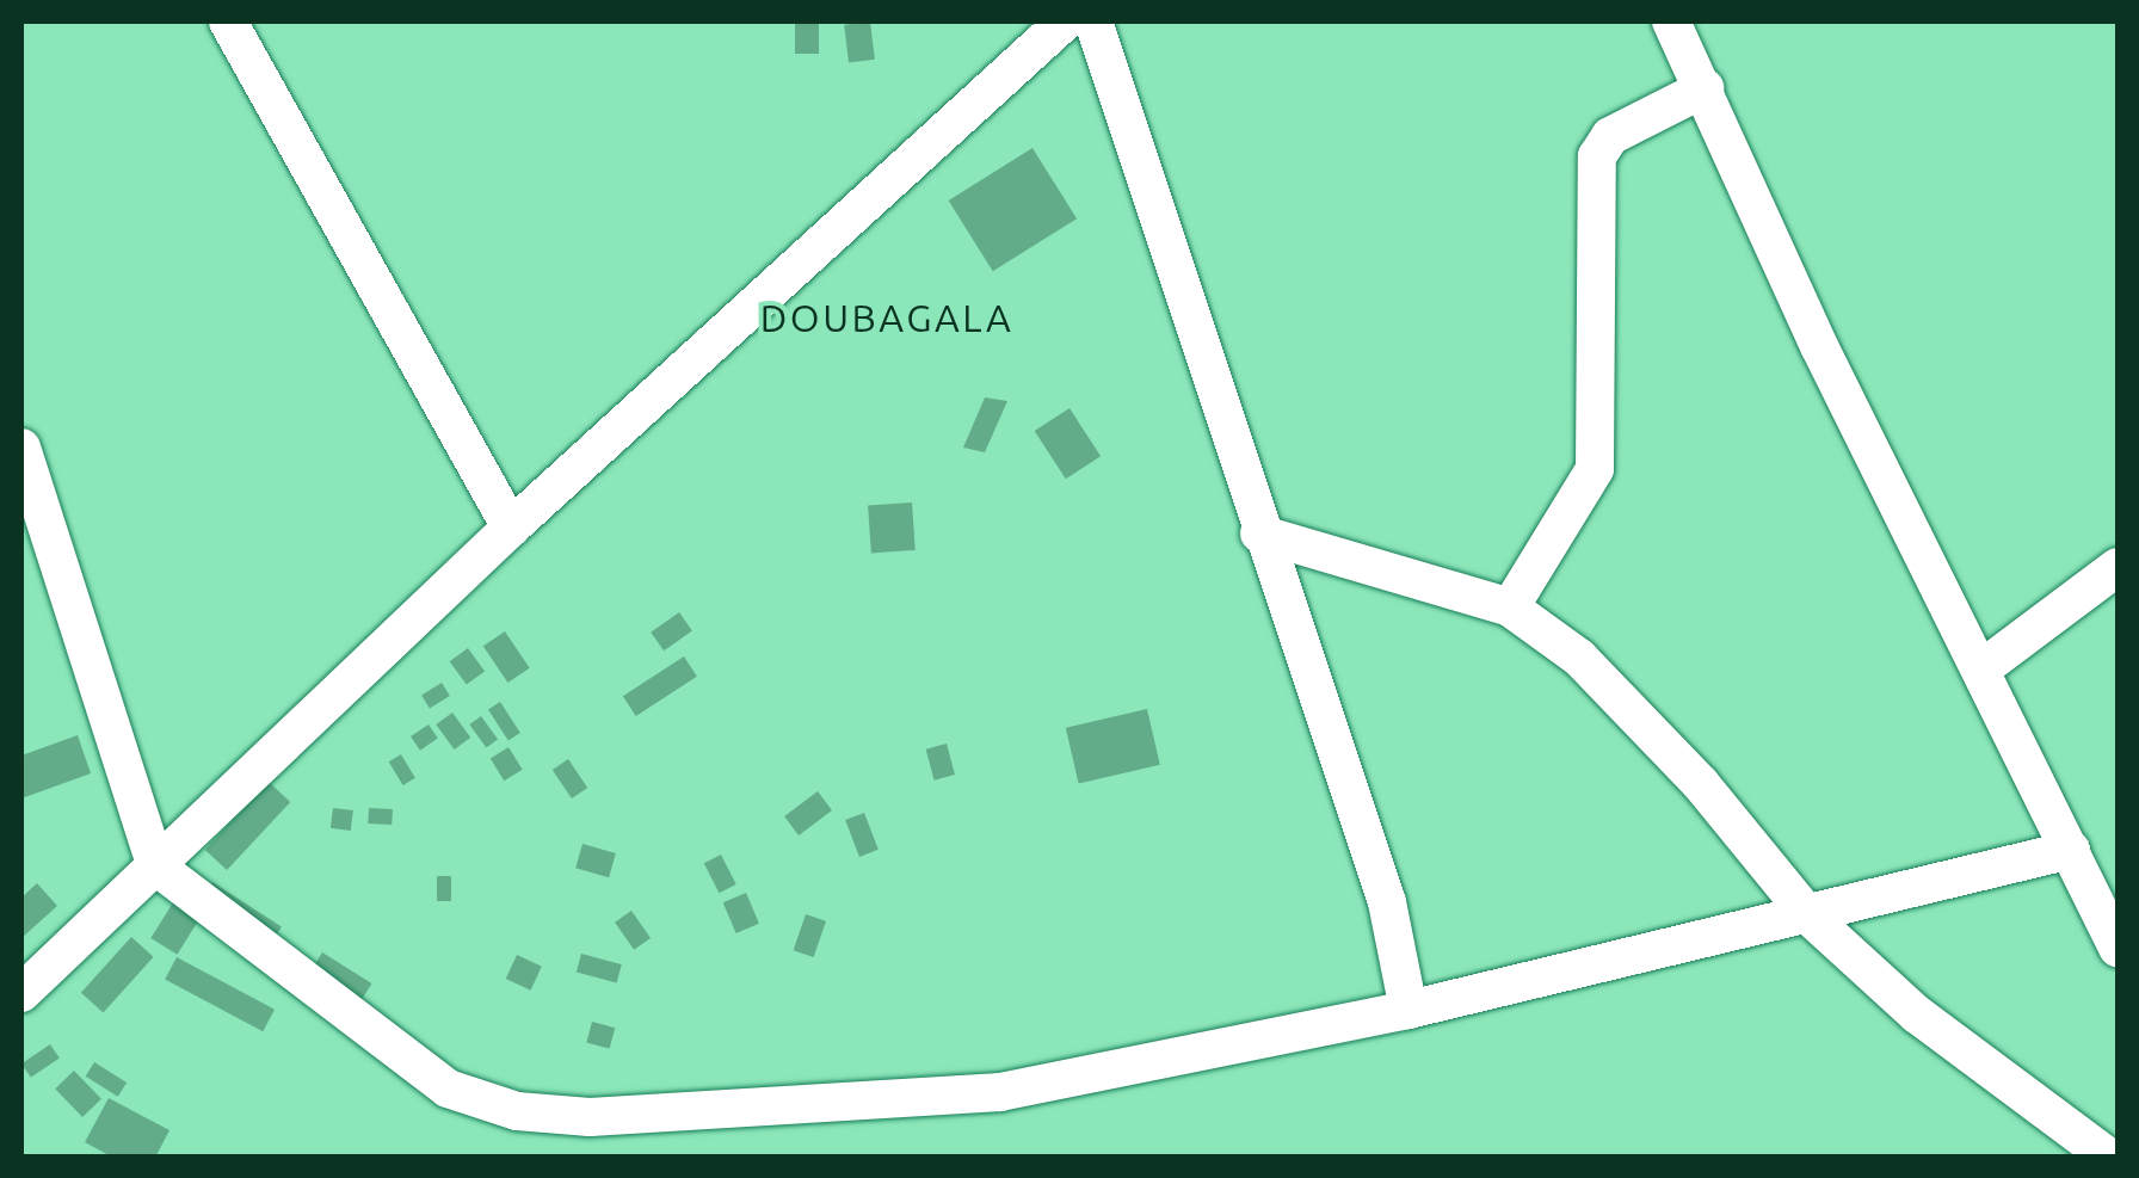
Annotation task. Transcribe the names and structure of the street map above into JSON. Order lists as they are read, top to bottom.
{
  "districts": ["DOUBAGALA"]
}
